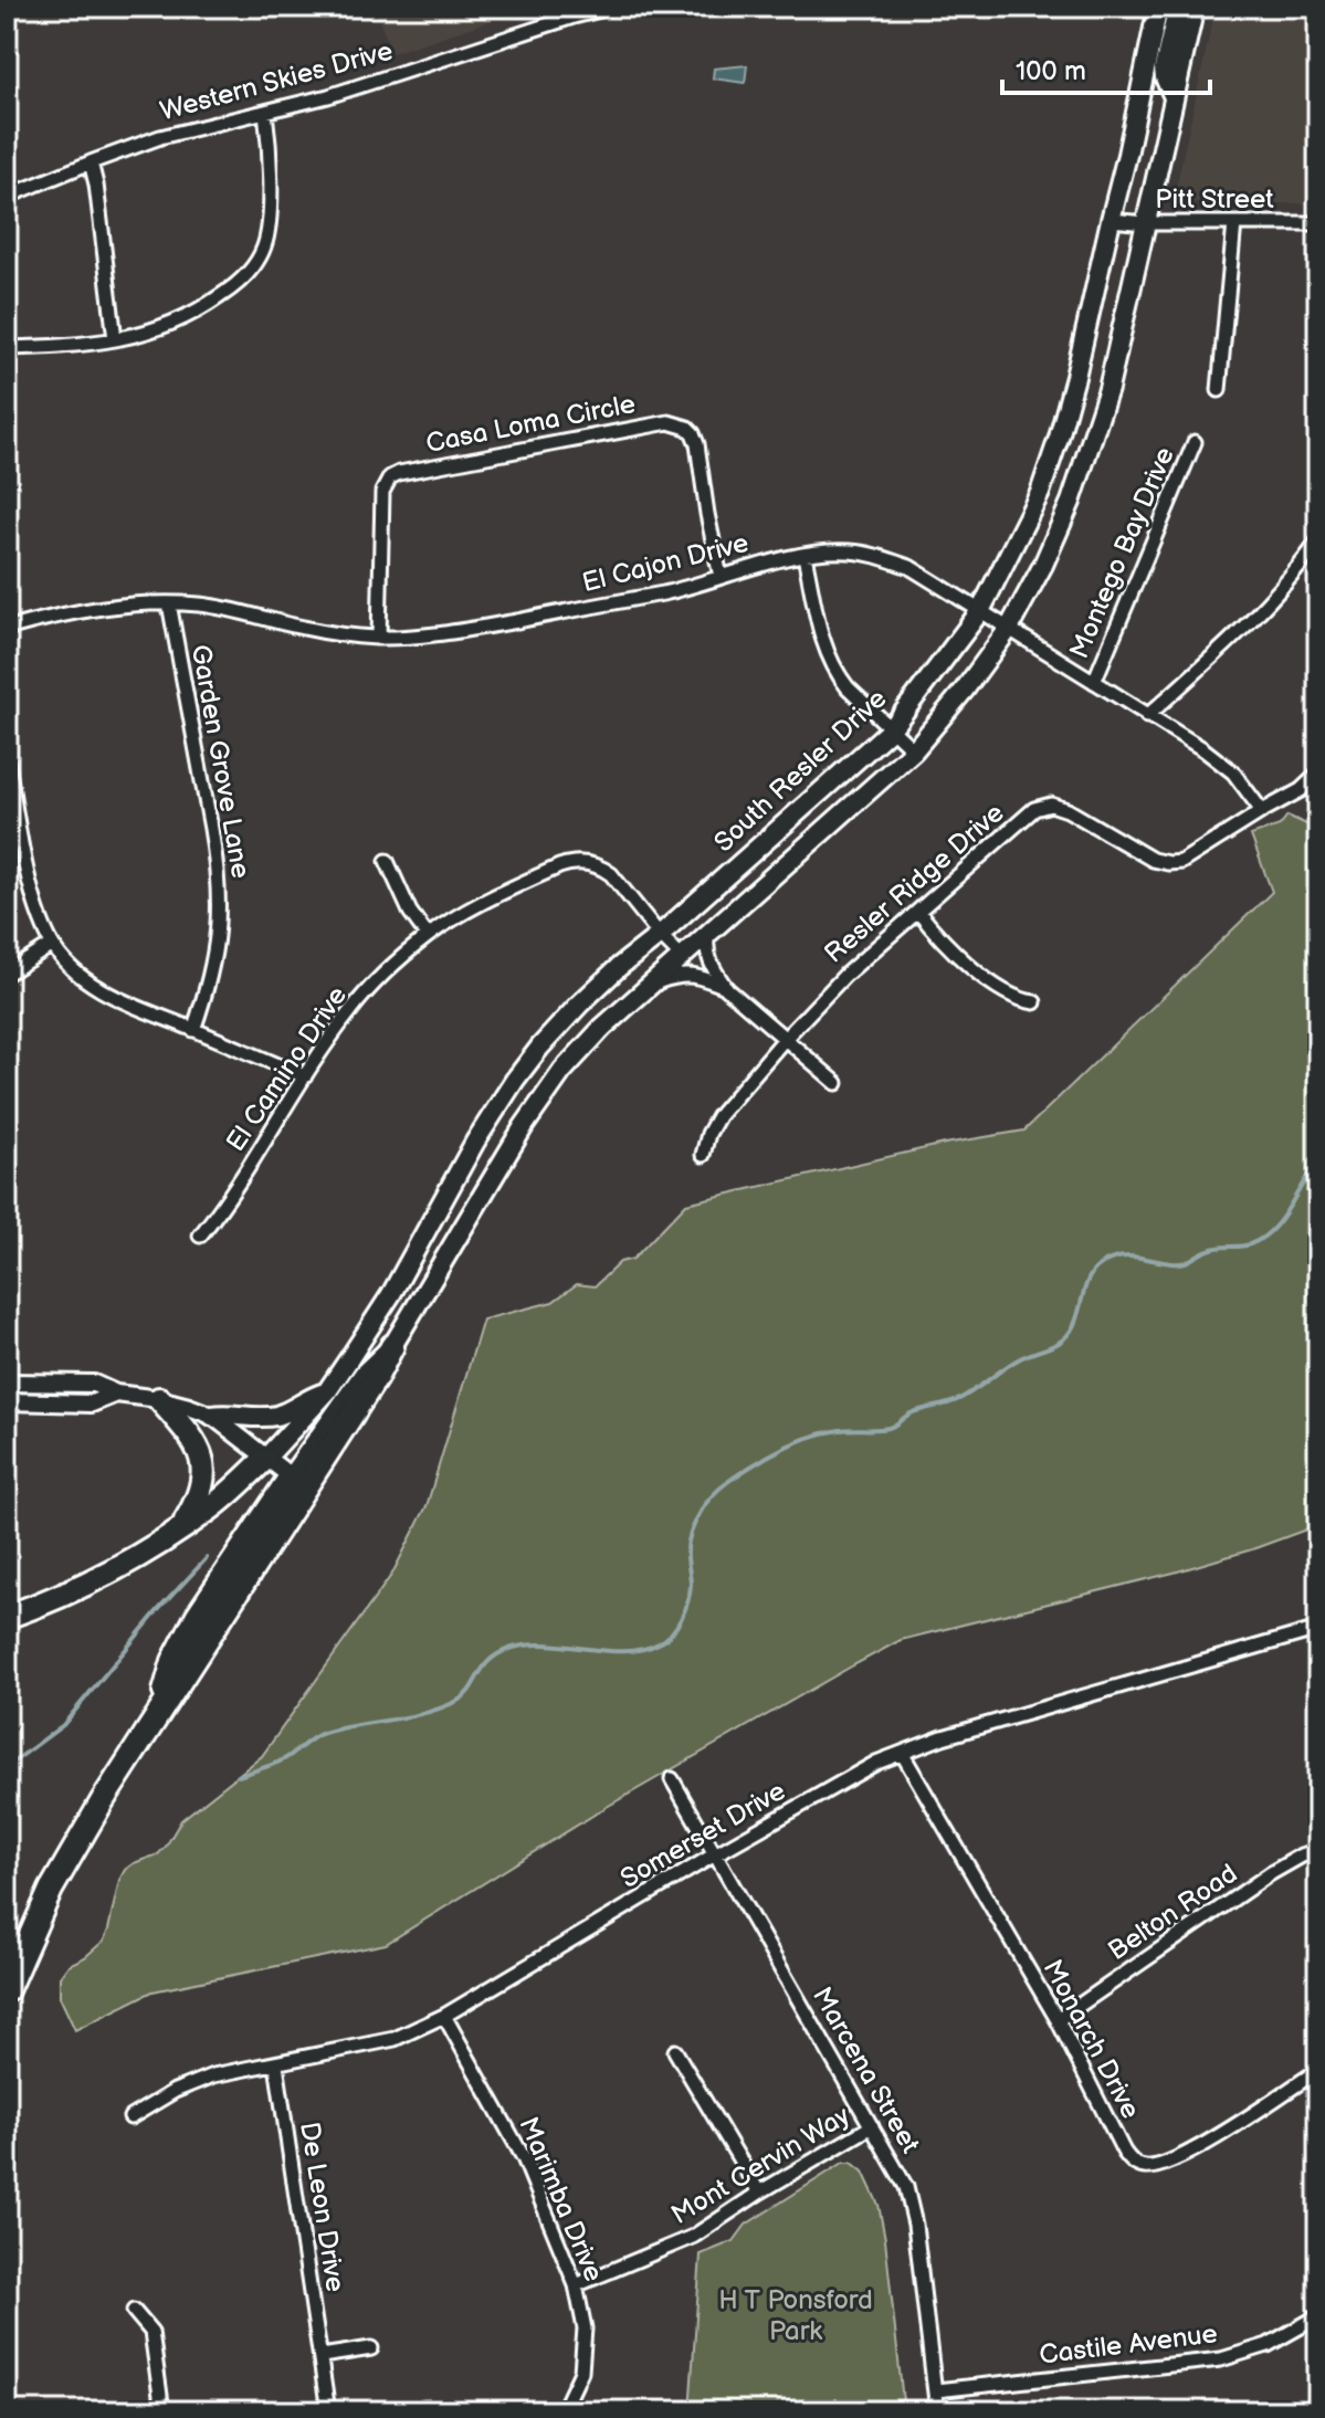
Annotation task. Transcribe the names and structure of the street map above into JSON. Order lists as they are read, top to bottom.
{
  "streets": {
    "main road": ["South Resler Drive"],
    "street": [
      "Western Skies Drive",
      "Pitt Street",
      "Casa Loma Circle",
      "Montego Bay Drive",
      "El Cajon Drive",
      "Garden Grove Lane",
      "Resler Ridge Drive",
      "El Camino Drive",
      "Somerset Drive",
      "Belton Road",
      "Monarch Drive",
      "Marcena Street",
      "Mont Cervin Way",
      "Marimba Drive",
      "De Leon Drive",
      "Castile Avenue"
    ]
  },
  "crossings": [
    ["Pitt Street", "South Resler Drive"],
    ["Casa Loma Circle", "El Cajon Drive"],
    ["Montego Bay Drive", "El Cajon Drive"],
    ["El Cajon Drive", "Garden Grove Lane"],
    ["El Cajon Drive", "South Resler Drive"],
    ["El Cajon Drive", "Resler Ridge Drive"],
    ["South Resler Drive", "El Camino Drive"],
    ["Somerset Drive", "Monarch Drive"],
    ["Somerset Drive", "Marcena Street"],
    ["Somerset Drive", "Marimba Drive"],
    ["Somerset Drive", "De Leon Drive"],
    ["Belton Road", "Monarch Drive"],
    ["Marcena Street", "Mont Cervin Way"],
    ["Marcena Street", "Castile Avenue"],
    ["Mont Cervin Way", "Marimba Drive"]
  ],
  "parks": ["H T Ponsford Park"],
  "scale_bar": "100 m"
}
